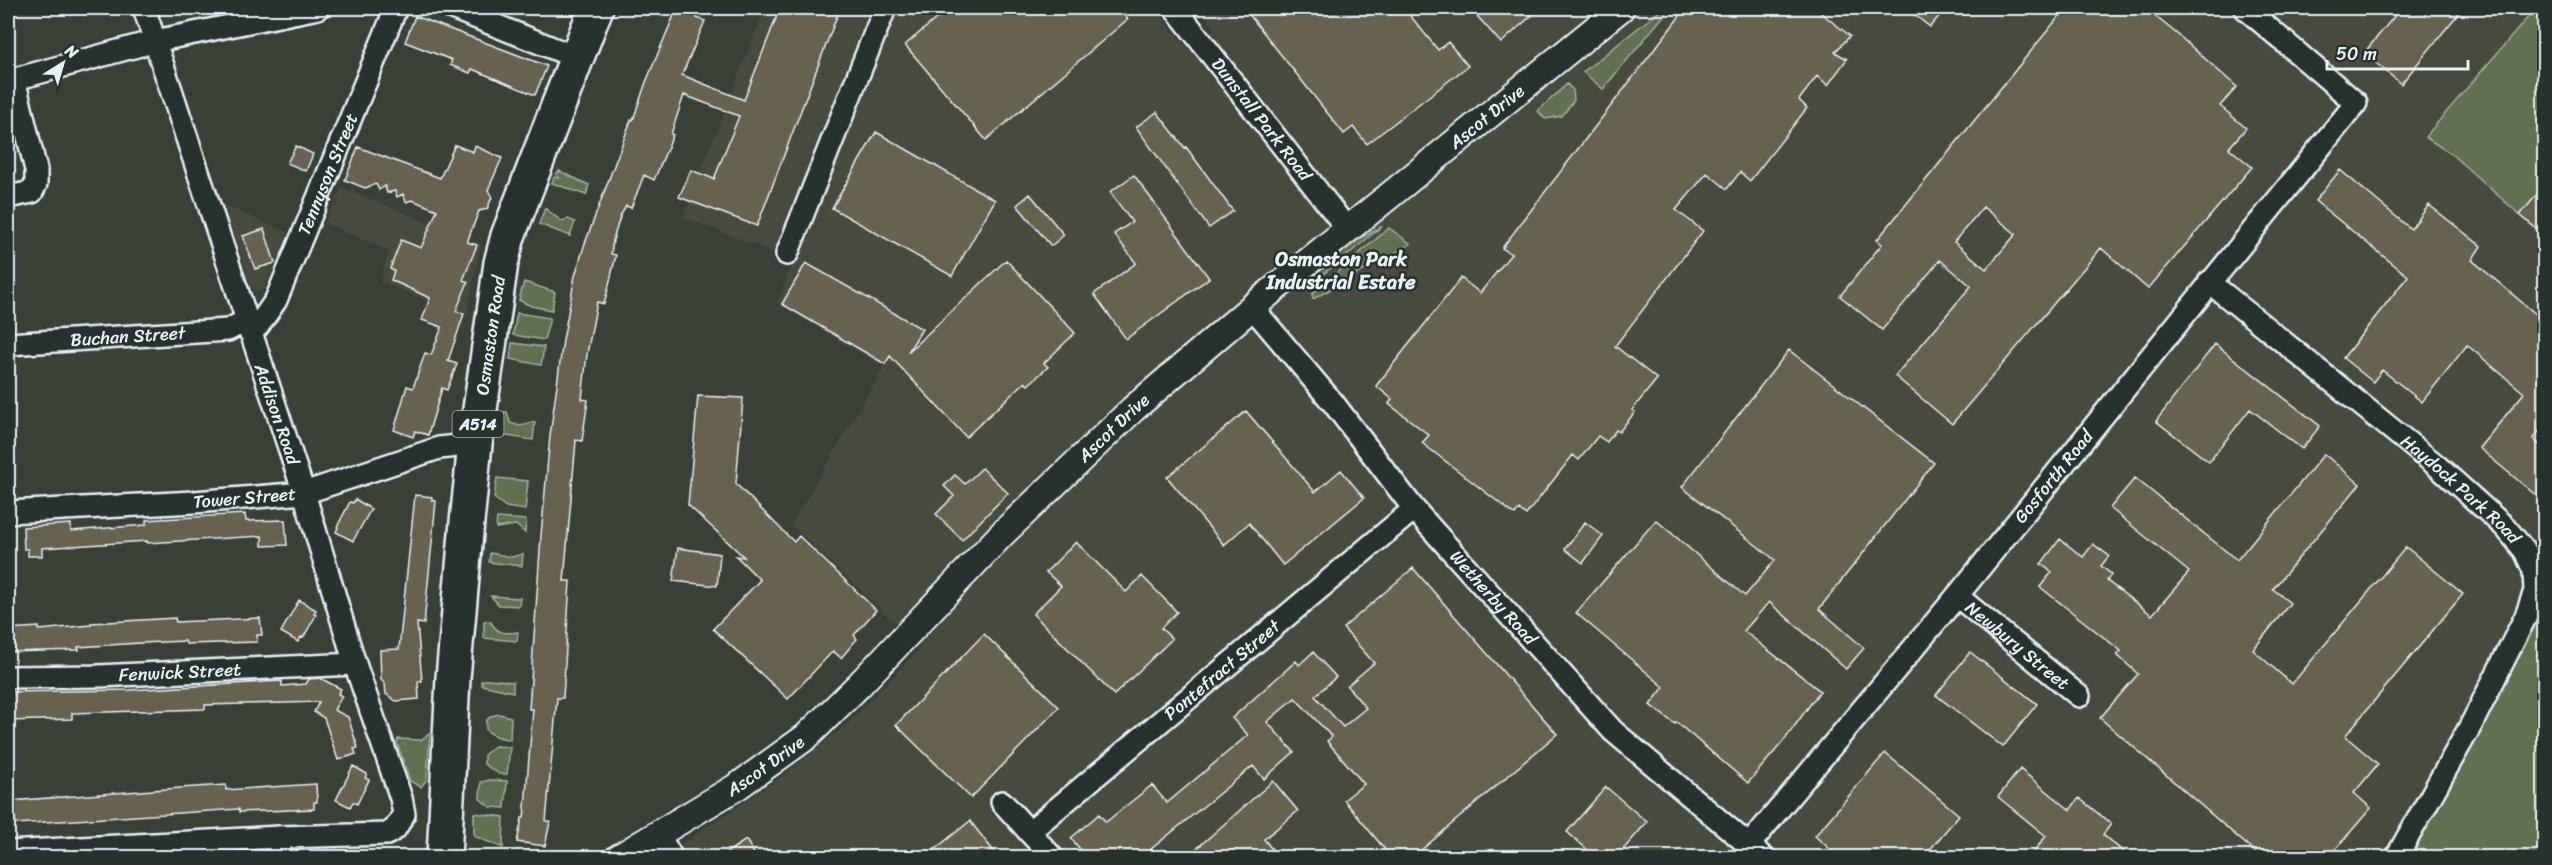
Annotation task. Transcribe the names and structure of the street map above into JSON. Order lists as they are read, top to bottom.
{
  "streets": {
    "main road": ["Osmaston Road", "A514"],
    "street": [
      "Ascot Drive",
      "Dunstall Park Road",
      "Tennyson Street",
      "Buchan Street",
      "Addison Road",
      "Gosforth Road",
      "Haydock Park Road",
      "Tower Street",
      "Wetherby Road",
      "Newbury Street",
      "Pontefract Street",
      "Fenwick Street"
    ]
  },
  "crossings": [
    ["Ascot Drive", "Dunstall Park Road"],
    ["Ascot Drive", "Wetherby Road"],
    ["Tennyson Street", "Buchan Street"],
    ["Tennyson Street", "Addison Road"],
    ["Osmaston Road", "Tower Street"],
    ["Buchan Street", "Addison Road"],
    ["Addison Road", "Tower Street"],
    ["Addison Road", "Fenwick Street"],
    ["Gosforth Road", "Haydock Park Road"],
    ["Gosforth Road", "Wetherby Road"],
    ["Gosforth Road", "Newbury Street"],
    ["Wetherby Road", "Pontefract Street"]
  ],
  "districts": ["Osmaston Park Industrial Estate"],
  "scale_bar": "50 m",
  "north": "top right"
}
